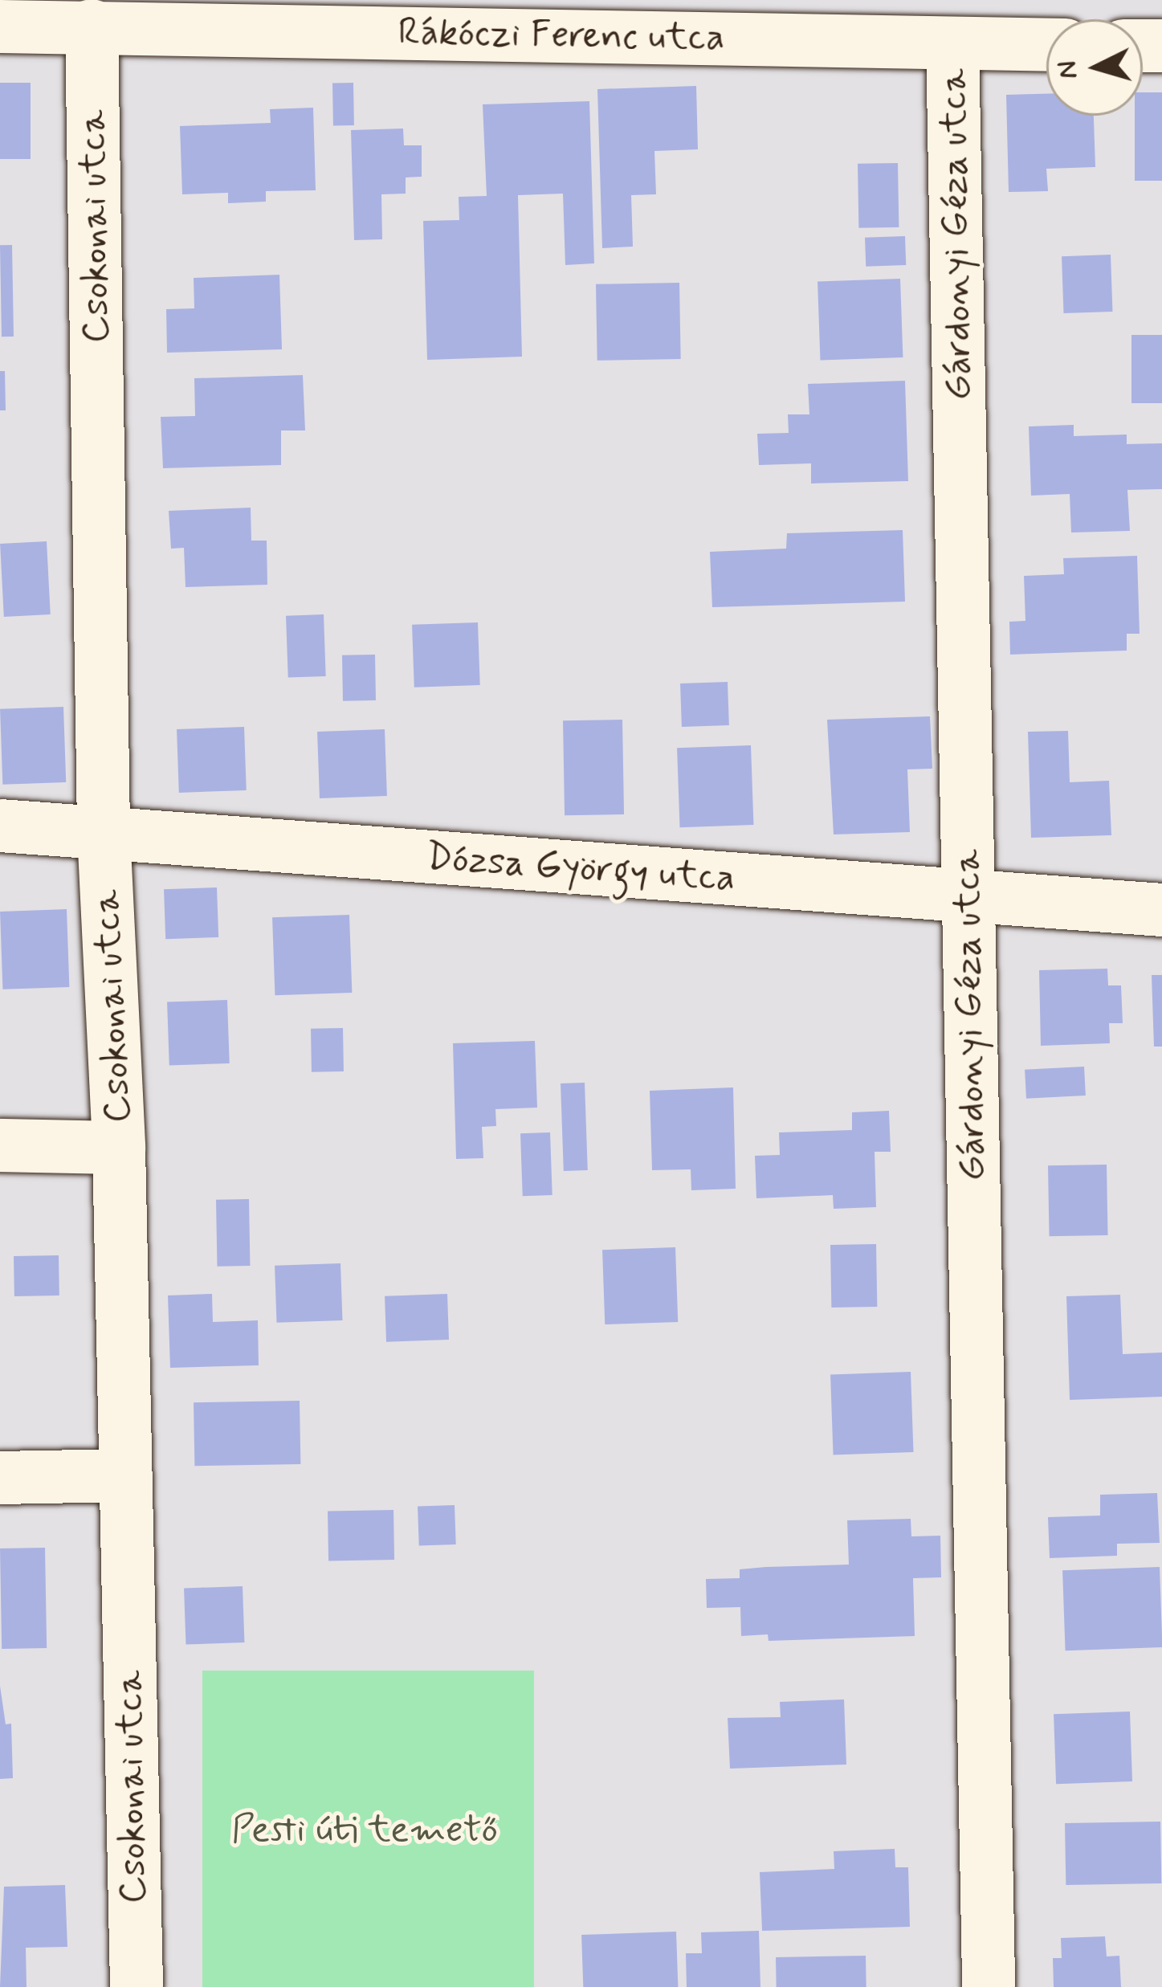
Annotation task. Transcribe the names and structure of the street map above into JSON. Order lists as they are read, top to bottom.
{
  "streets": {
    "street": [
      "Rákóczi Ferenc utca",
      "Csokonai utca",
      "Gárdonyi Géza utca",
      "Dózsa György utca"
    ]
  },
  "crossings": [
    ["Rákóczi Ferenc utca", "Csokonai utca"],
    ["Rákóczi Ferenc utca", "Gárdonyi Géza utca"],
    ["Csokonai utca", "Dózsa György utca"],
    ["Gárdonyi Géza utca", "Dózsa György utca"]
  ],
  "parks": ["Pesti úti temető"],
  "north": "left"
}
